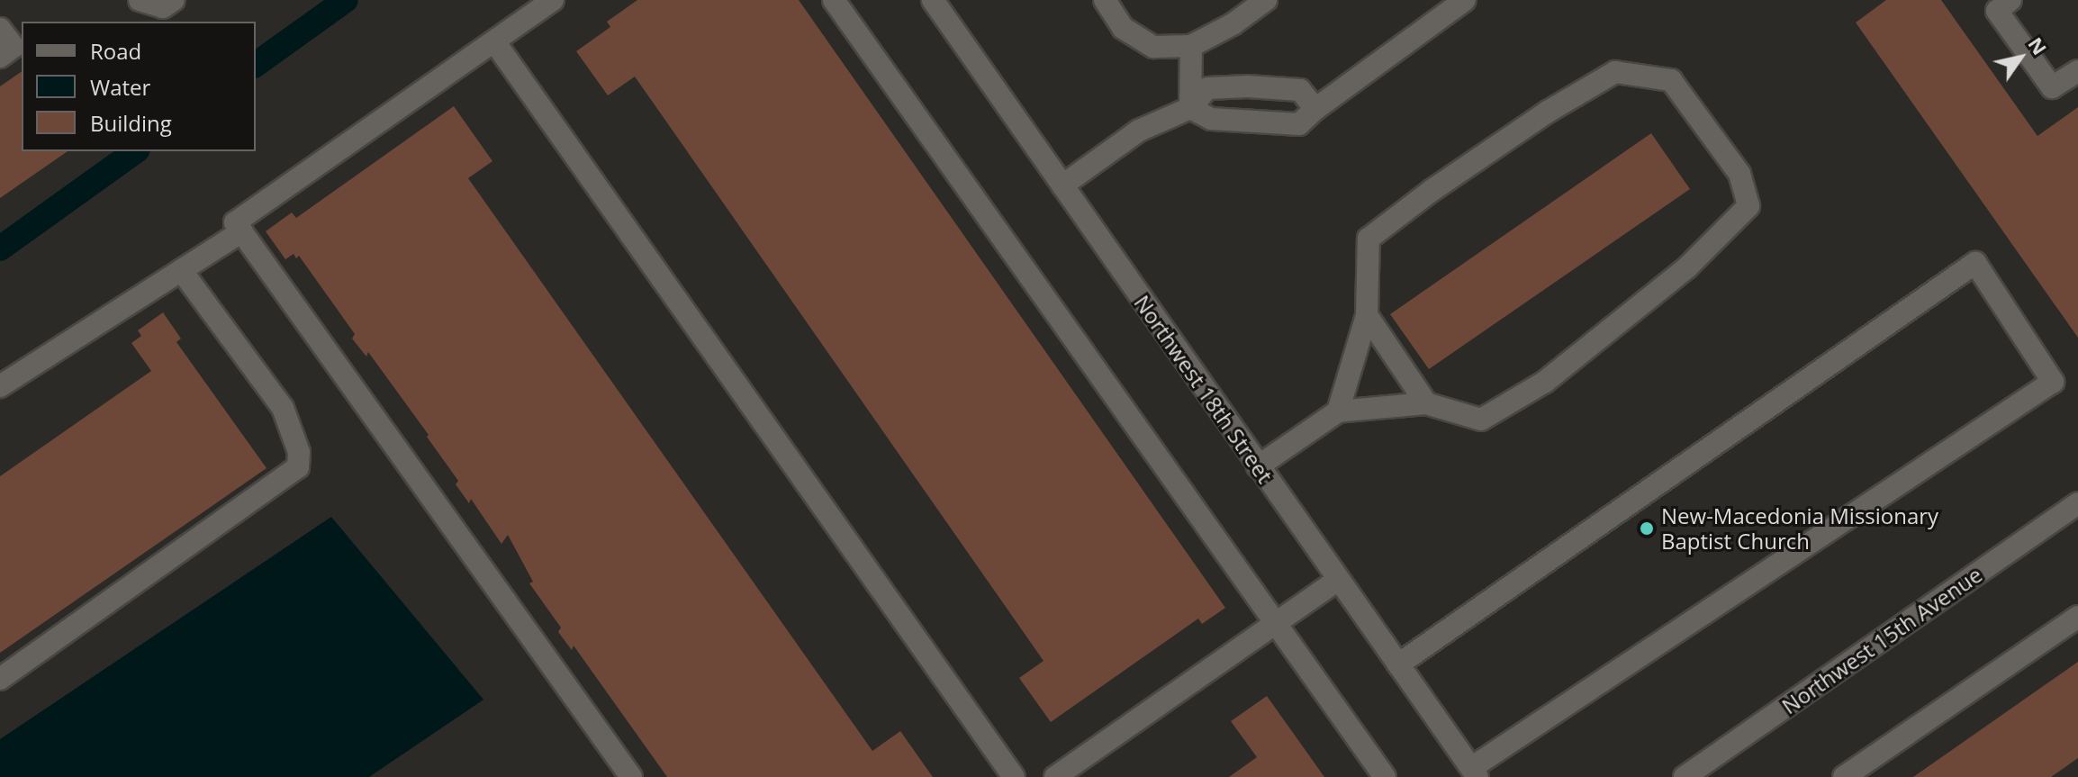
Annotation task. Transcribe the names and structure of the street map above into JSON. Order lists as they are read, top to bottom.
{
  "streets": {
    "street": ["Northwest 18th Street", "Northwest 15th Avenue"]
  },
  "places": ["New-Macedonia Missionary Baptist Church"],
  "legend": ["Road", "Water", "Building"],
  "north": "top right"
}
